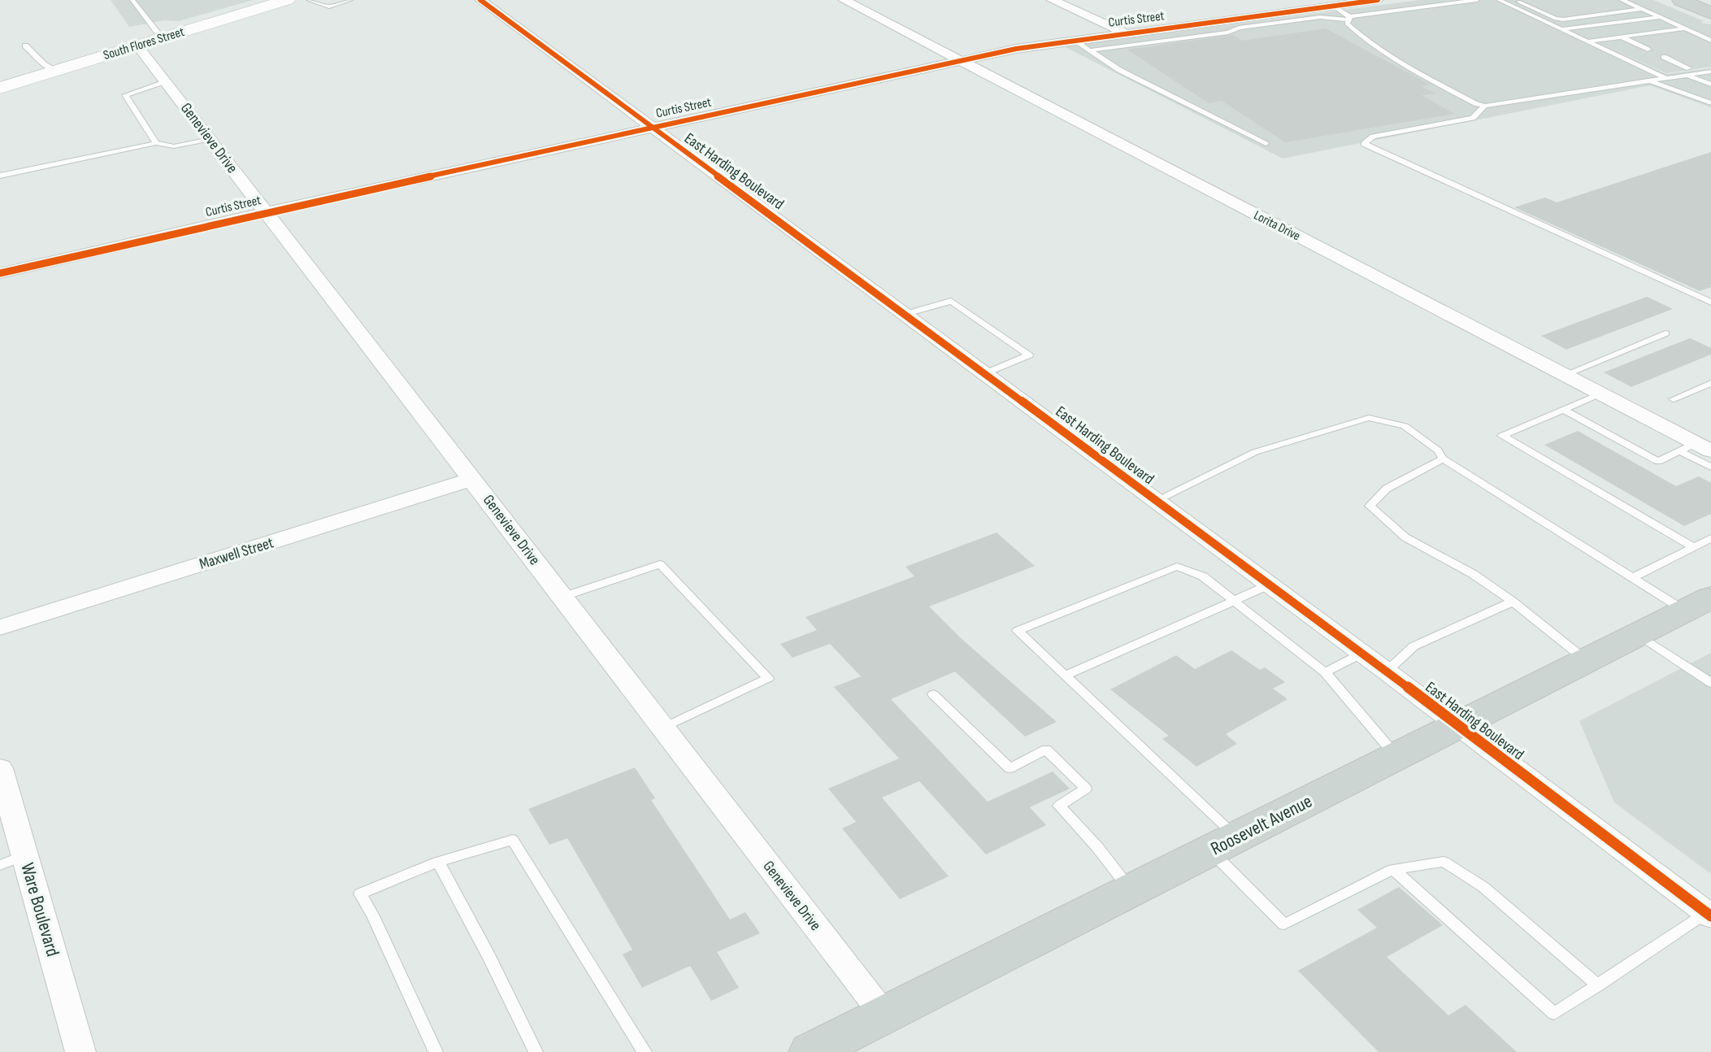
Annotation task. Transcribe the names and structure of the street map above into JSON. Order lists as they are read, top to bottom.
{
  "streets": {
    "main road": ["South Flores Street", "Roosevelt Avenue"],
    "street": [
      "Curtis Street",
      "Genevieve Drive",
      "East Harding Boulevard",
      "Lorita Drive",
      "Maxwell Street",
      "Ware Boulevard"
    ]
  },
  "crossings": [
    ["Curtis Street", "Genevieve Drive"],
    ["Curtis Street", "East Harding Boulevard"],
    ["Curtis Street", "Lorita Drive"],
    ["South Flores Street", "Genevieve Drive"],
    ["Genevieve Drive", "Maxwell Street"],
    ["Genevieve Drive", "Roosevelt Avenue"],
    ["East Harding Boulevard", "Roosevelt Avenue"]
  ]
}
